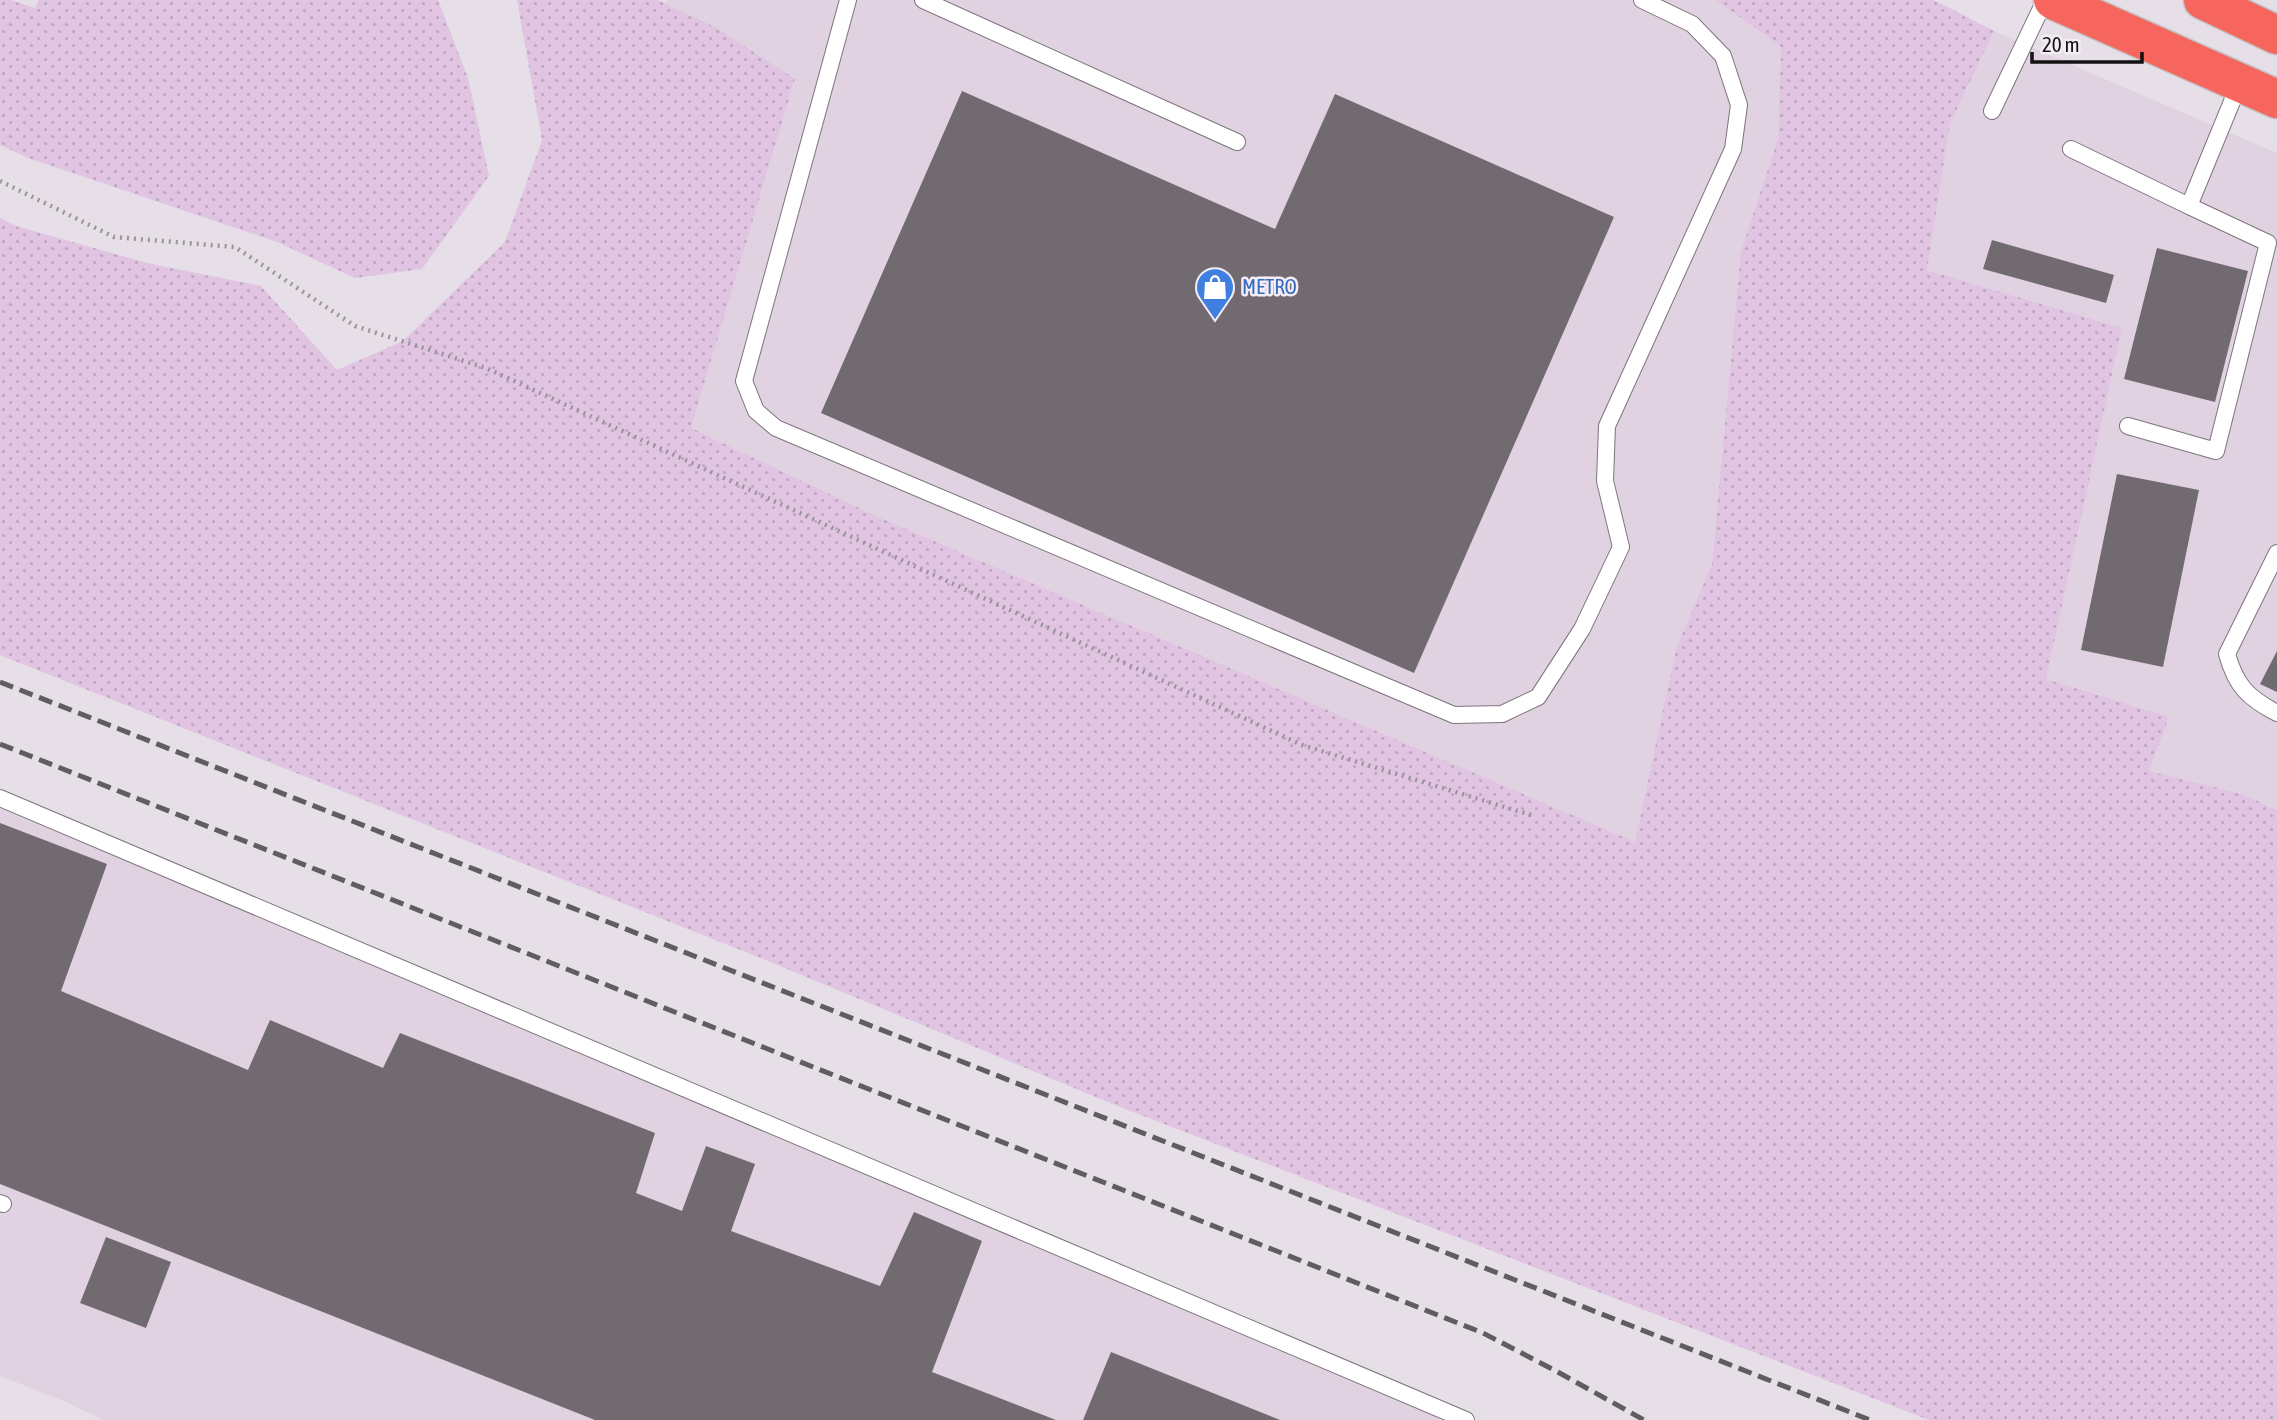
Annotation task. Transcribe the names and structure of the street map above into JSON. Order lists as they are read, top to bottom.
{
  "places": {
    "shop": ["METRO"]
  },
  "scale_bar": "20 m"
}
